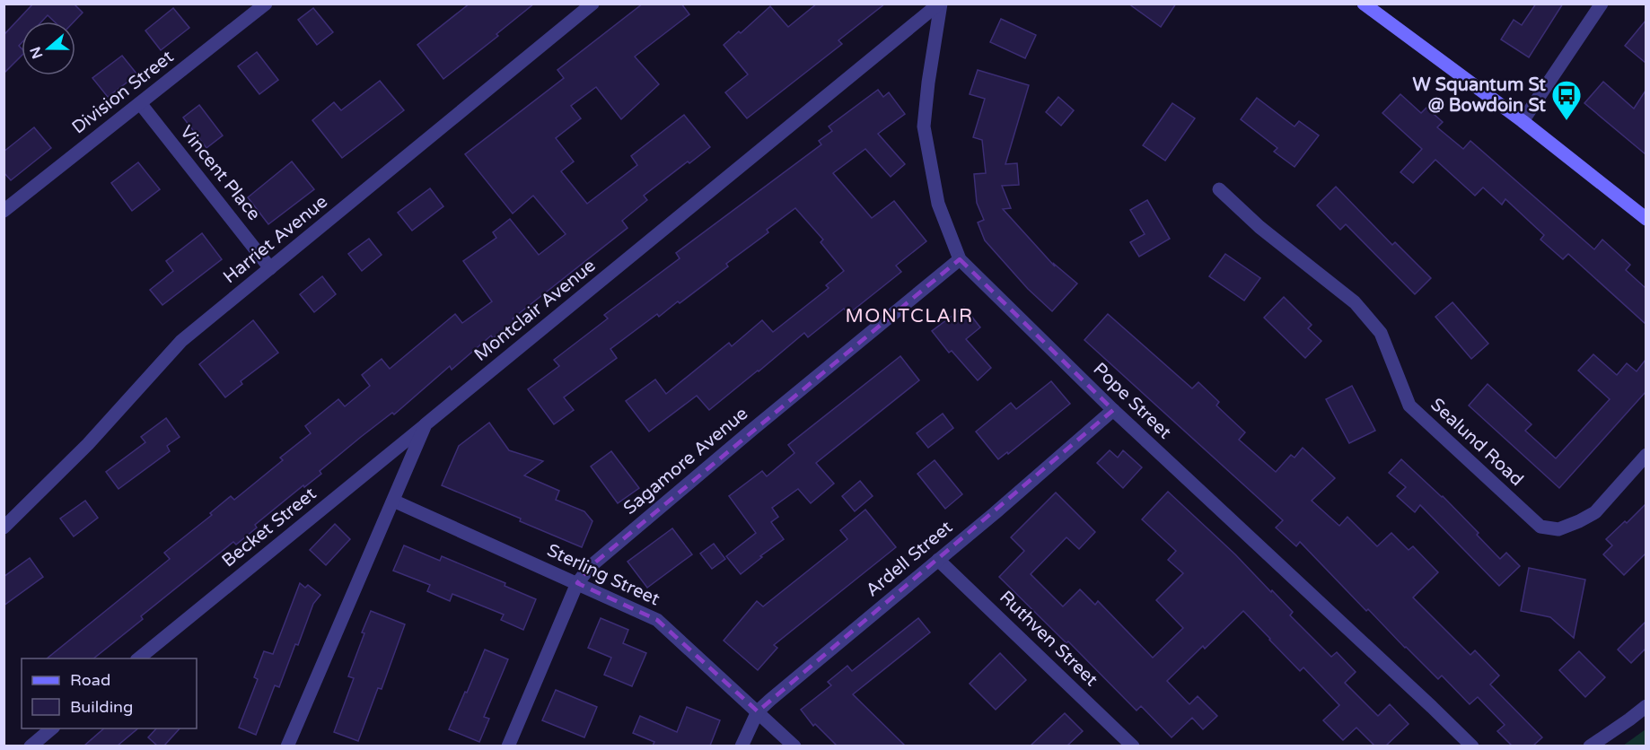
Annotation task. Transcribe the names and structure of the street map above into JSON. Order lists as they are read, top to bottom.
{
  "streets": {
    "street": [
      "Division Street",
      "Vincent Place",
      "Harriet Avenue",
      "Montclair Avenue",
      "Pope Street",
      "Sealund Road",
      "Sagamore Avenue",
      "Becket Street",
      "Ardell Street",
      "Sterling Street",
      "Ruthven Street"
    ]
  },
  "crossings": [
    ["Division Street", "Vincent Place"],
    ["Vincent Place", "Harriet Avenue"],
    ["Montclair Avenue", "Pope Street"],
    ["Montclair Avenue", "Becket Street"],
    ["Montclair Avenue", "Sterling Street"],
    ["Pope Street", "Sagamore Avenue"],
    ["Pope Street", "Ardell Street"],
    ["Sagamore Avenue", "Sterling Street"],
    ["Ardell Street", "Sterling Street"],
    ["Ardell Street", "Ruthven Street"]
  ],
  "districts": ["MONTCLAIR"],
  "places": {
    "bus stop": ["W Squantum St @ Bowdoin St"]
  },
  "legend": ["Road", "Building"],
  "north": "left"
}
